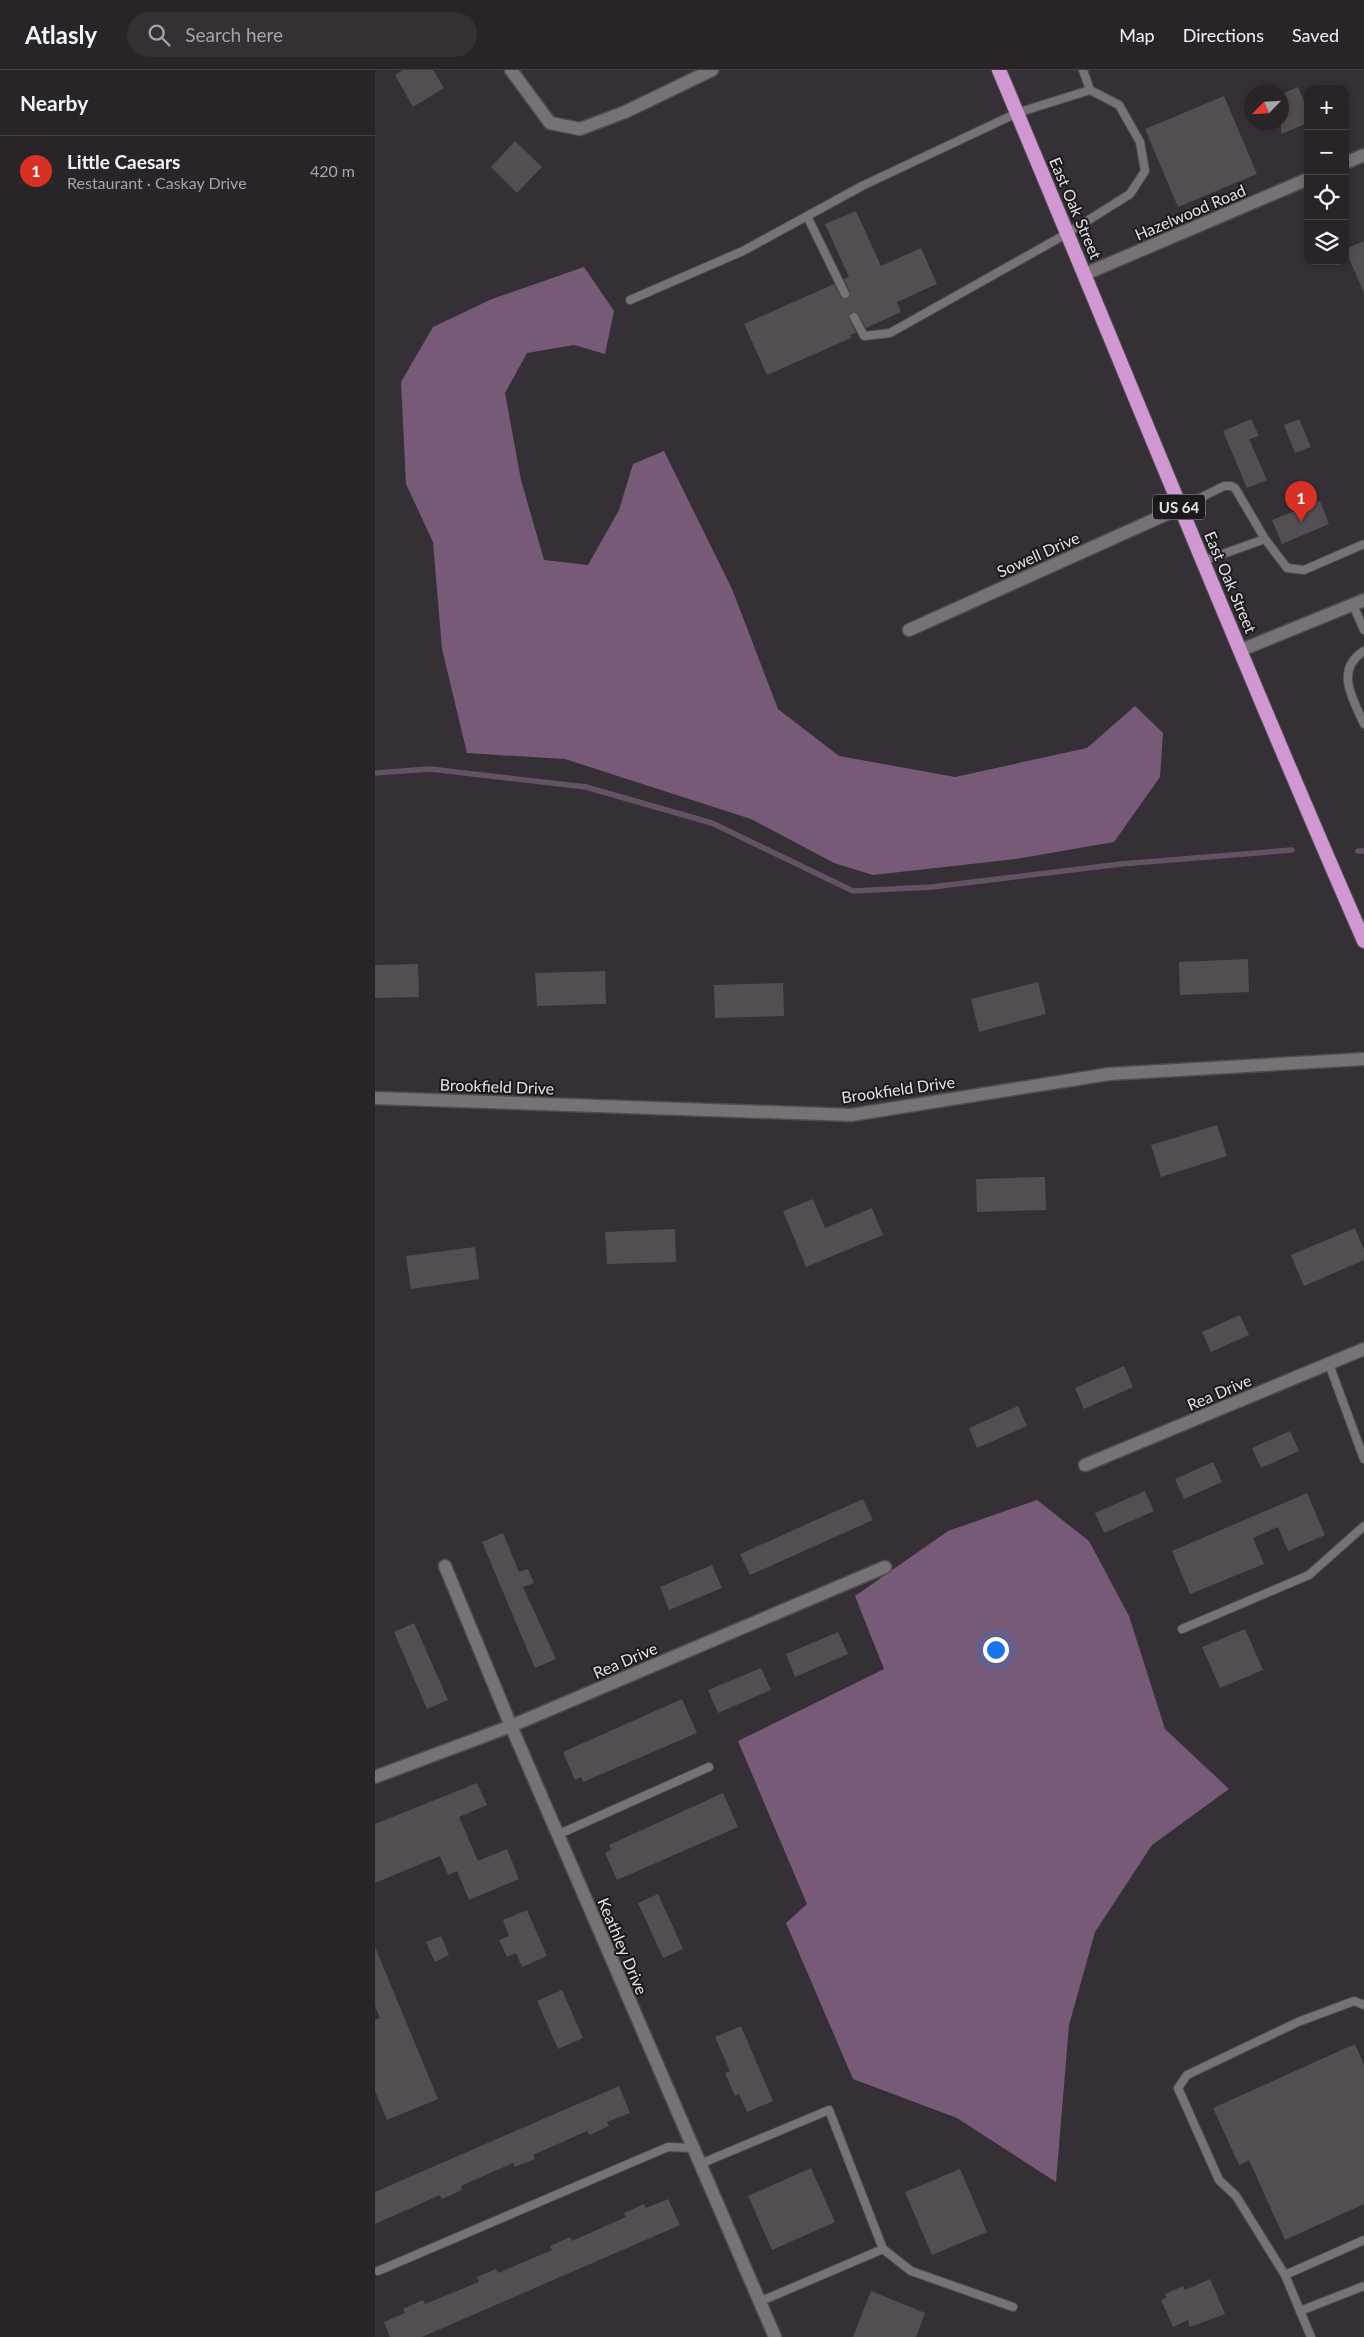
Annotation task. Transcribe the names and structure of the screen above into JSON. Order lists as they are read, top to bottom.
{
  "streets": {
    "highway": ["East Oak Street", "US 64"],
    "street": [
      "Hazelwood Road",
      "Sowell Drive",
      "Brookfield Drive",
      "Rea Drive",
      "Keathley Drive"
    ]
  },
  "crossings": [
    ["East Oak Street", "Hazelwood Road"],
    ["East Oak Street", "Sowell Drive"],
    ["Rea Drive", "Keathley Drive"]
  ],
  "north": "bottom left",
  "page": {
    "header": "Atlasly",
    "search": "Search here",
    "nav": ["Map", "Directions", "Saved"],
    "heading": "Nearby",
    "map_buttons": ["+", "−"],
    "list": [
      {
        "mark": "1",
        "name": "Little Caesars",
        "note": "Restaurant · Caskay Drive",
        "value": "420 m"
      }
    ],
    "pins": "1"
  }
}
